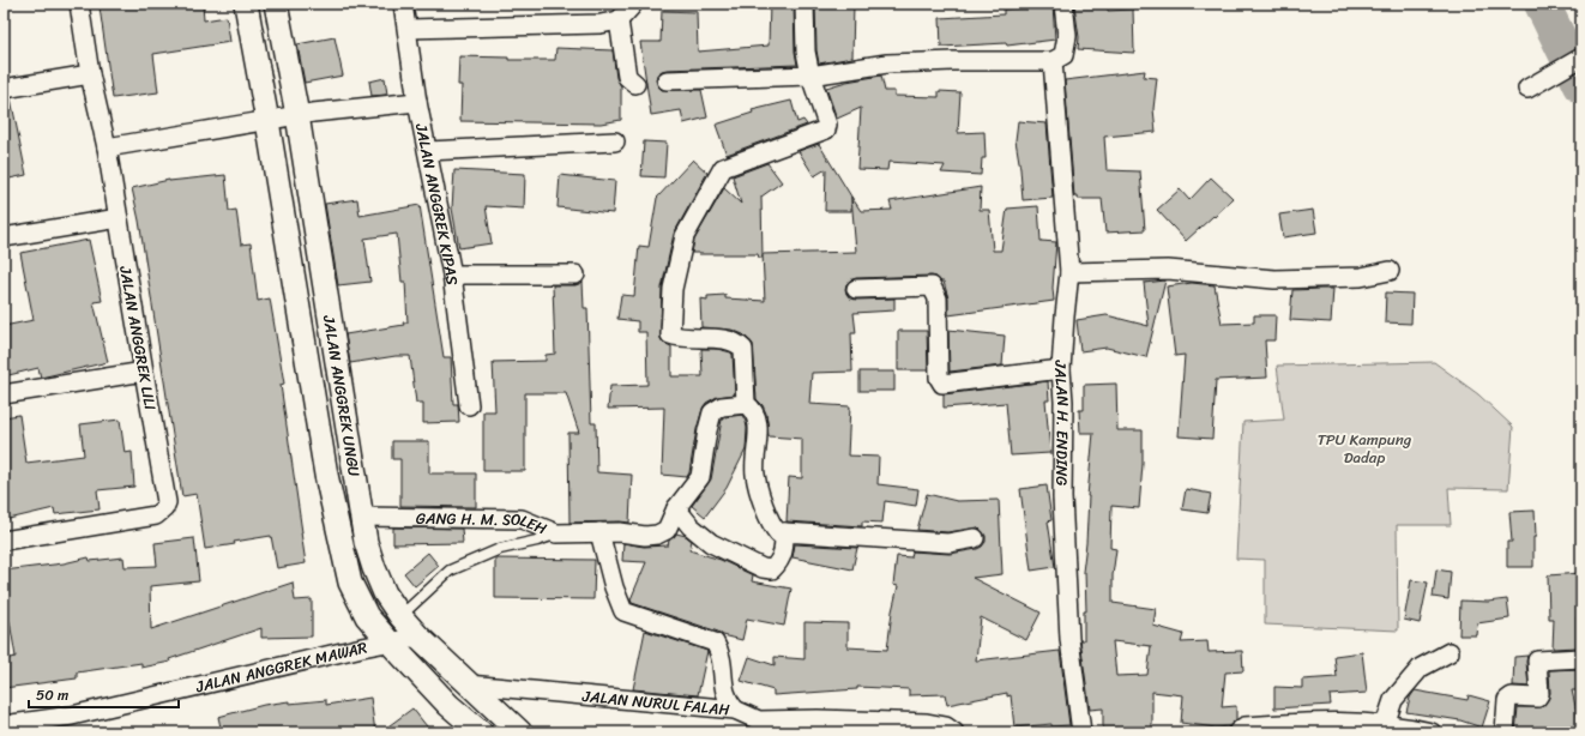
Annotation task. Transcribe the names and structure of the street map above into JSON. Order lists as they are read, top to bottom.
{
  "streets": {
    "street": [
      "JALAN ANGGREK KIPAS",
      "JALAN ANGGREK LILI",
      "JALAN ANGGREK UNGU",
      "JALAN H. ENDING",
      "GANG H. M. SOLEH",
      "JALAN ANGGREK MAWAR",
      "JALAN NURUL FALAH"
    ]
  },
  "crossings": [
    ["JALAN ANGGREK UNGU", "GANG H. M. SOLEH"],
    ["JALAN ANGGREK UNGU", "JALAN ANGGREK MAWAR"],
    ["JALAN ANGGREK UNGU", "JALAN NURUL FALAH"]
  ],
  "parks": ["TPU Kampung Dadap"],
  "scale_bar": "50 m"
}
